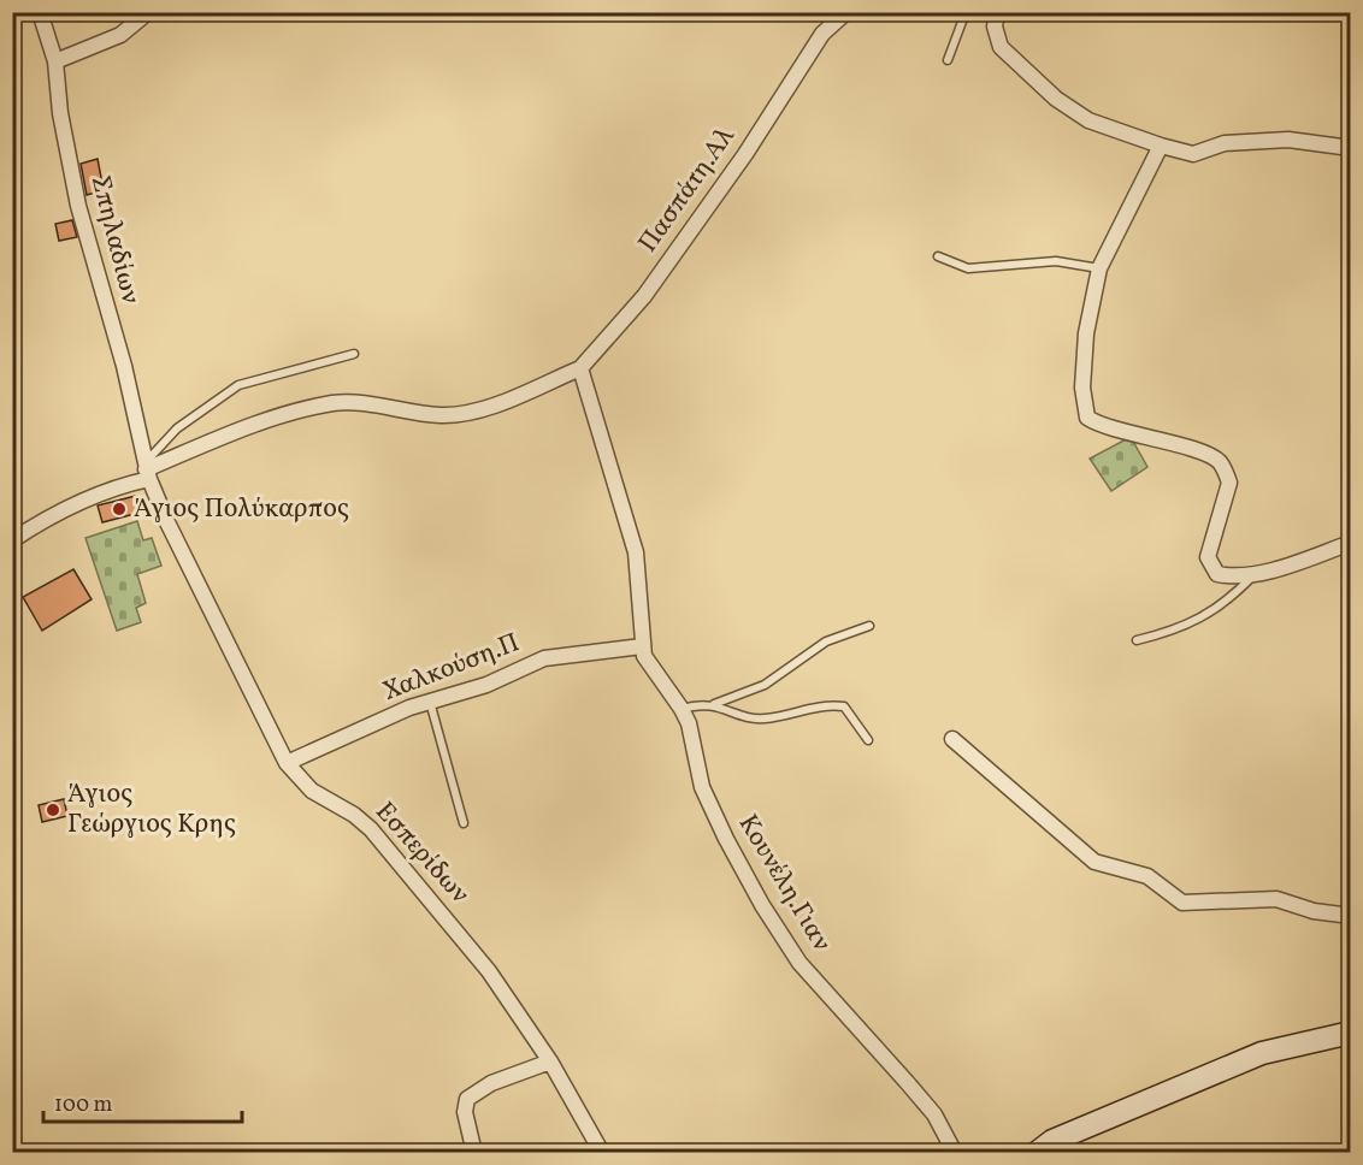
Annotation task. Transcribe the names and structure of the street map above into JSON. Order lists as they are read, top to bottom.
{
  "streets": {
    "street": [
      "Πασπάτη.Αλ",
      "Σπηλαδίων",
      "Χαλκούση.Π",
      "Εσπερίδων",
      "Κουνέλη.Γιαν"
    ]
  },
  "crossings": [
    ["Σπηλαδίων", "Εσπερίδων"],
    ["Χαλκούση.Π", "Εσπερίδων"],
    ["Χαλκούση.Π", "Κουνέλη.Γιαν"]
  ],
  "places": ["Άγιος Πολύκαρπος", "Άγιος Γεώργιος Κρης"],
  "scale_bar": "100 m"
}
